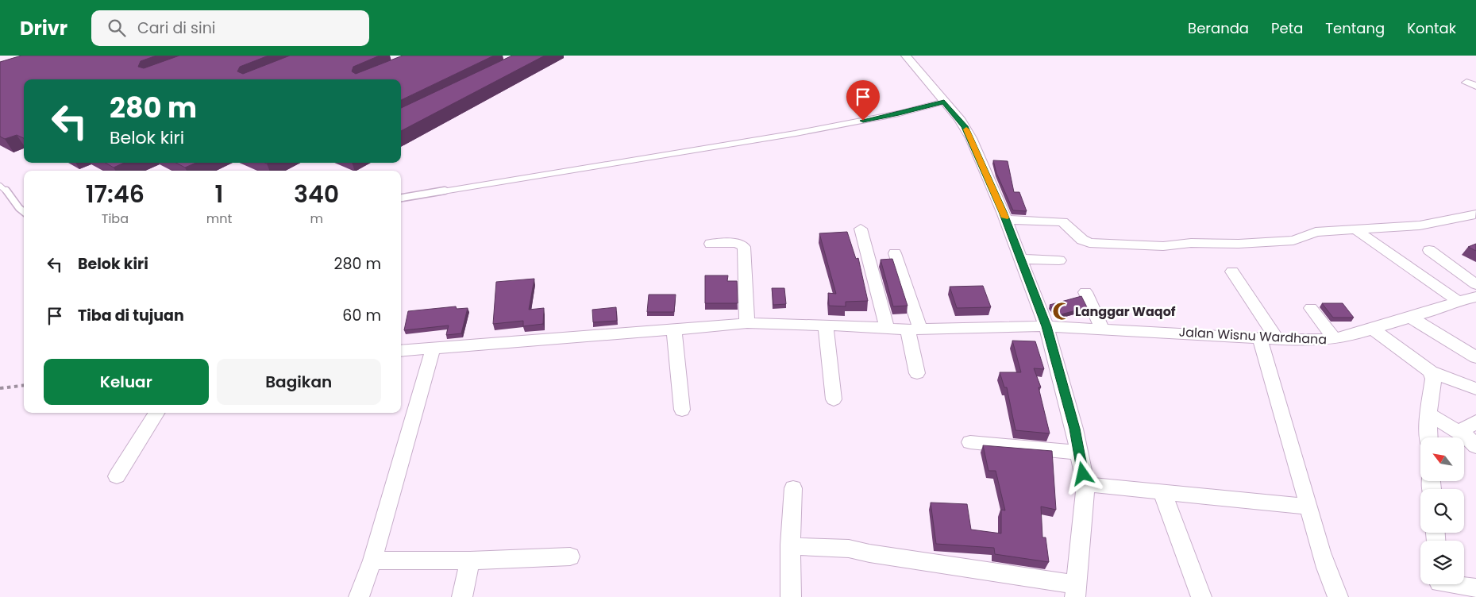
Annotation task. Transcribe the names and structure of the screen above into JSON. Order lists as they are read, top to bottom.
{
  "streets": {
    "street": ["Jalan Wisnu Wardhana"]
  },
  "places": {
    "mosque": ["Langgar Waqof"]
  },
  "north": "top left",
  "page": {
    "header": "Drivr",
    "search": "Cari di sini",
    "nav": [
      "Beranda",
      "Peta",
      "Tentang",
      "Kontak"
    ],
    "turn": ["280 m", "Belok kiri"],
    "eta": [
      "17:46",
      "Tiba",
      "1",
      "mnt",
      "340",
      "m"
    ],
    "list": [
      {
        "name": "Belok kiri",
        "value": "280 m"
      },
      {
        "name": "Tiba di tujuan",
        "value": "60 m"
      }
    ],
    "buttons": ["Keluar", "Bagikan"]
  }
}
